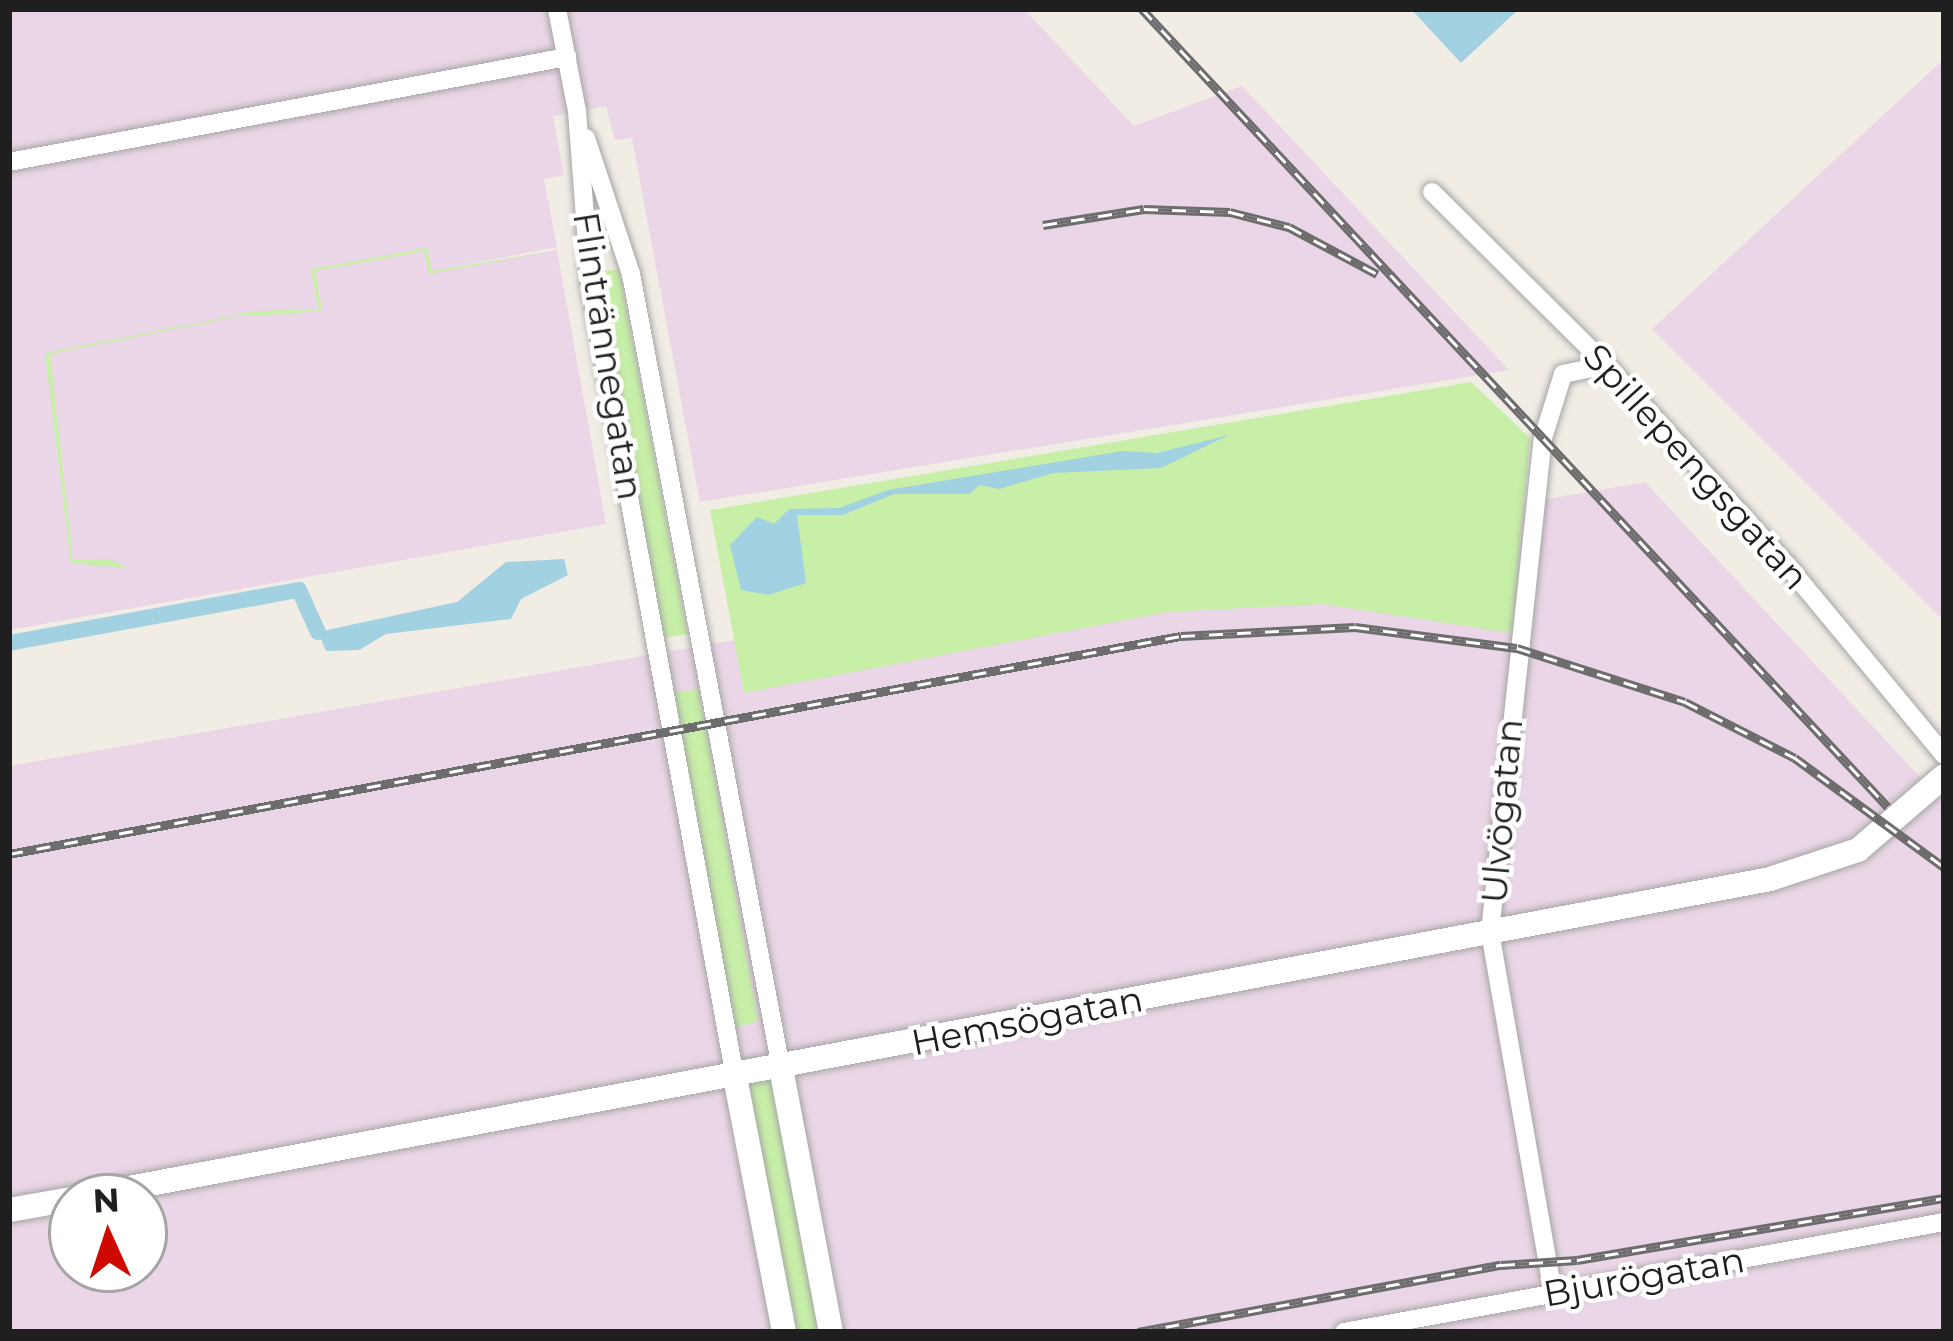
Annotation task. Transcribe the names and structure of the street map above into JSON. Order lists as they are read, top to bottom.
{
  "streets": {
    "street": [
      "Flintrännegatan",
      "Spillepengsgatan",
      "Ulvögatan",
      "Hemsögatan",
      "Bjurögatan"
    ]
  },
  "crossings": [
    ["Flintrännegatan", "Hemsögatan"],
    ["Spillepengsgatan", "Ulvögatan"],
    ["Ulvögatan", "Hemsögatan"],
    ["Ulvögatan", "Bjurögatan"]
  ],
  "north": "top"
}
